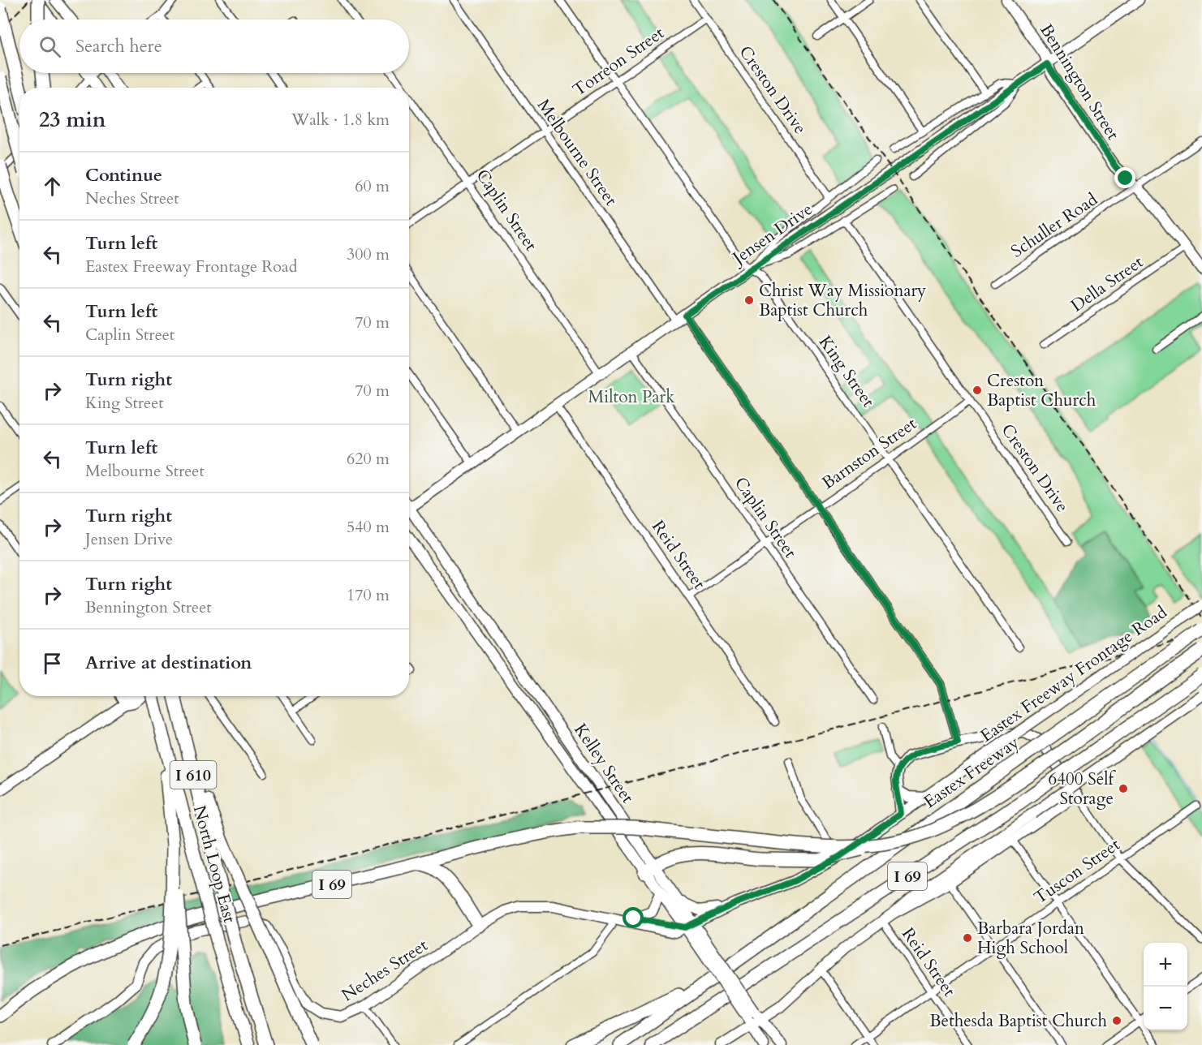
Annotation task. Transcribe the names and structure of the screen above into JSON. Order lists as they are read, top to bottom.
{
  "streets": {
    "highway": [
      "Eastex Freeway",
      "I 610",
      "North Loop East",
      "I 69"
    ],
    "main road": [
      "Bennington Street",
      "Jensen Drive",
      "Eastex Freeway Frontage Road",
      "Kelley Street",
      "Neches Street"
    ],
    "street": [
      "Torreon Street",
      "Creston Drive",
      "Melbourne Street",
      "Caplin Street",
      "Schuller Road",
      "Della Street",
      "King Street",
      "Barnston Street",
      "Reid Street",
      "Tuscon Street"
    ]
  },
  "crossings": [
    ["Torreon Street", "Creston Drive"],
    ["Torreon Street", "Melbourne Street"],
    ["Torreon Street", "Caplin Street"],
    ["Torreon Street", "King Street"],
    ["Bennington Street", "Schuller Road"],
    ["Bennington Street", "Jensen Drive"],
    ["Bennington Street", "Della Street"],
    ["Creston Drive", "Barnston Street"],
    ["Melbourne Street", "Jensen Drive"],
    ["Caplin Street", "Jensen Drive"],
    ["Caplin Street", "Barnston Street"],
    ["Jensen Drive", "King Street"],
    ["Jensen Drive", "Reid Street"],
    ["King Street", "Barnston Street"],
    ["Barnston Street", "Reid Street"],
    ["Reid Street", "Tuscon Street"],
    ["Eastex Freeway Frontage Road", "Kelley Street"],
    ["Eastex Freeway Frontage Road", "Neches Street"],
    ["Kelley Street", "Neches Street"]
  ],
  "parks": ["Milton Park"],
  "places": [
    "Christ Way Missionary Baptist Church",
    "Creston Baptist Church",
    "6400 Self Storage",
    "Barbara Jordan High School",
    "Bethesda Baptist Church"
  ],
  "page": {
    "search": "Search here",
    "heading": ["23 min", "Walk · 1.8 km"],
    "list": [
      ["Continue", "Neches Street", "60 m"],
      ["Turn left", "Eastex Freeway Frontage Road", "300 m"],
      ["Turn left", "Caplin Street", "70 m"],
      ["Turn right", "King Street", "70 m"],
      ["Turn left", "Melbourne Street", "620 m"],
      ["Turn right", "Jensen Drive", "540 m"],
      ["Turn right", "Bennington Street", "170 m"],
      "Arrive at destination"
    ],
    "map_buttons": ["+", "−"]
  }
}
